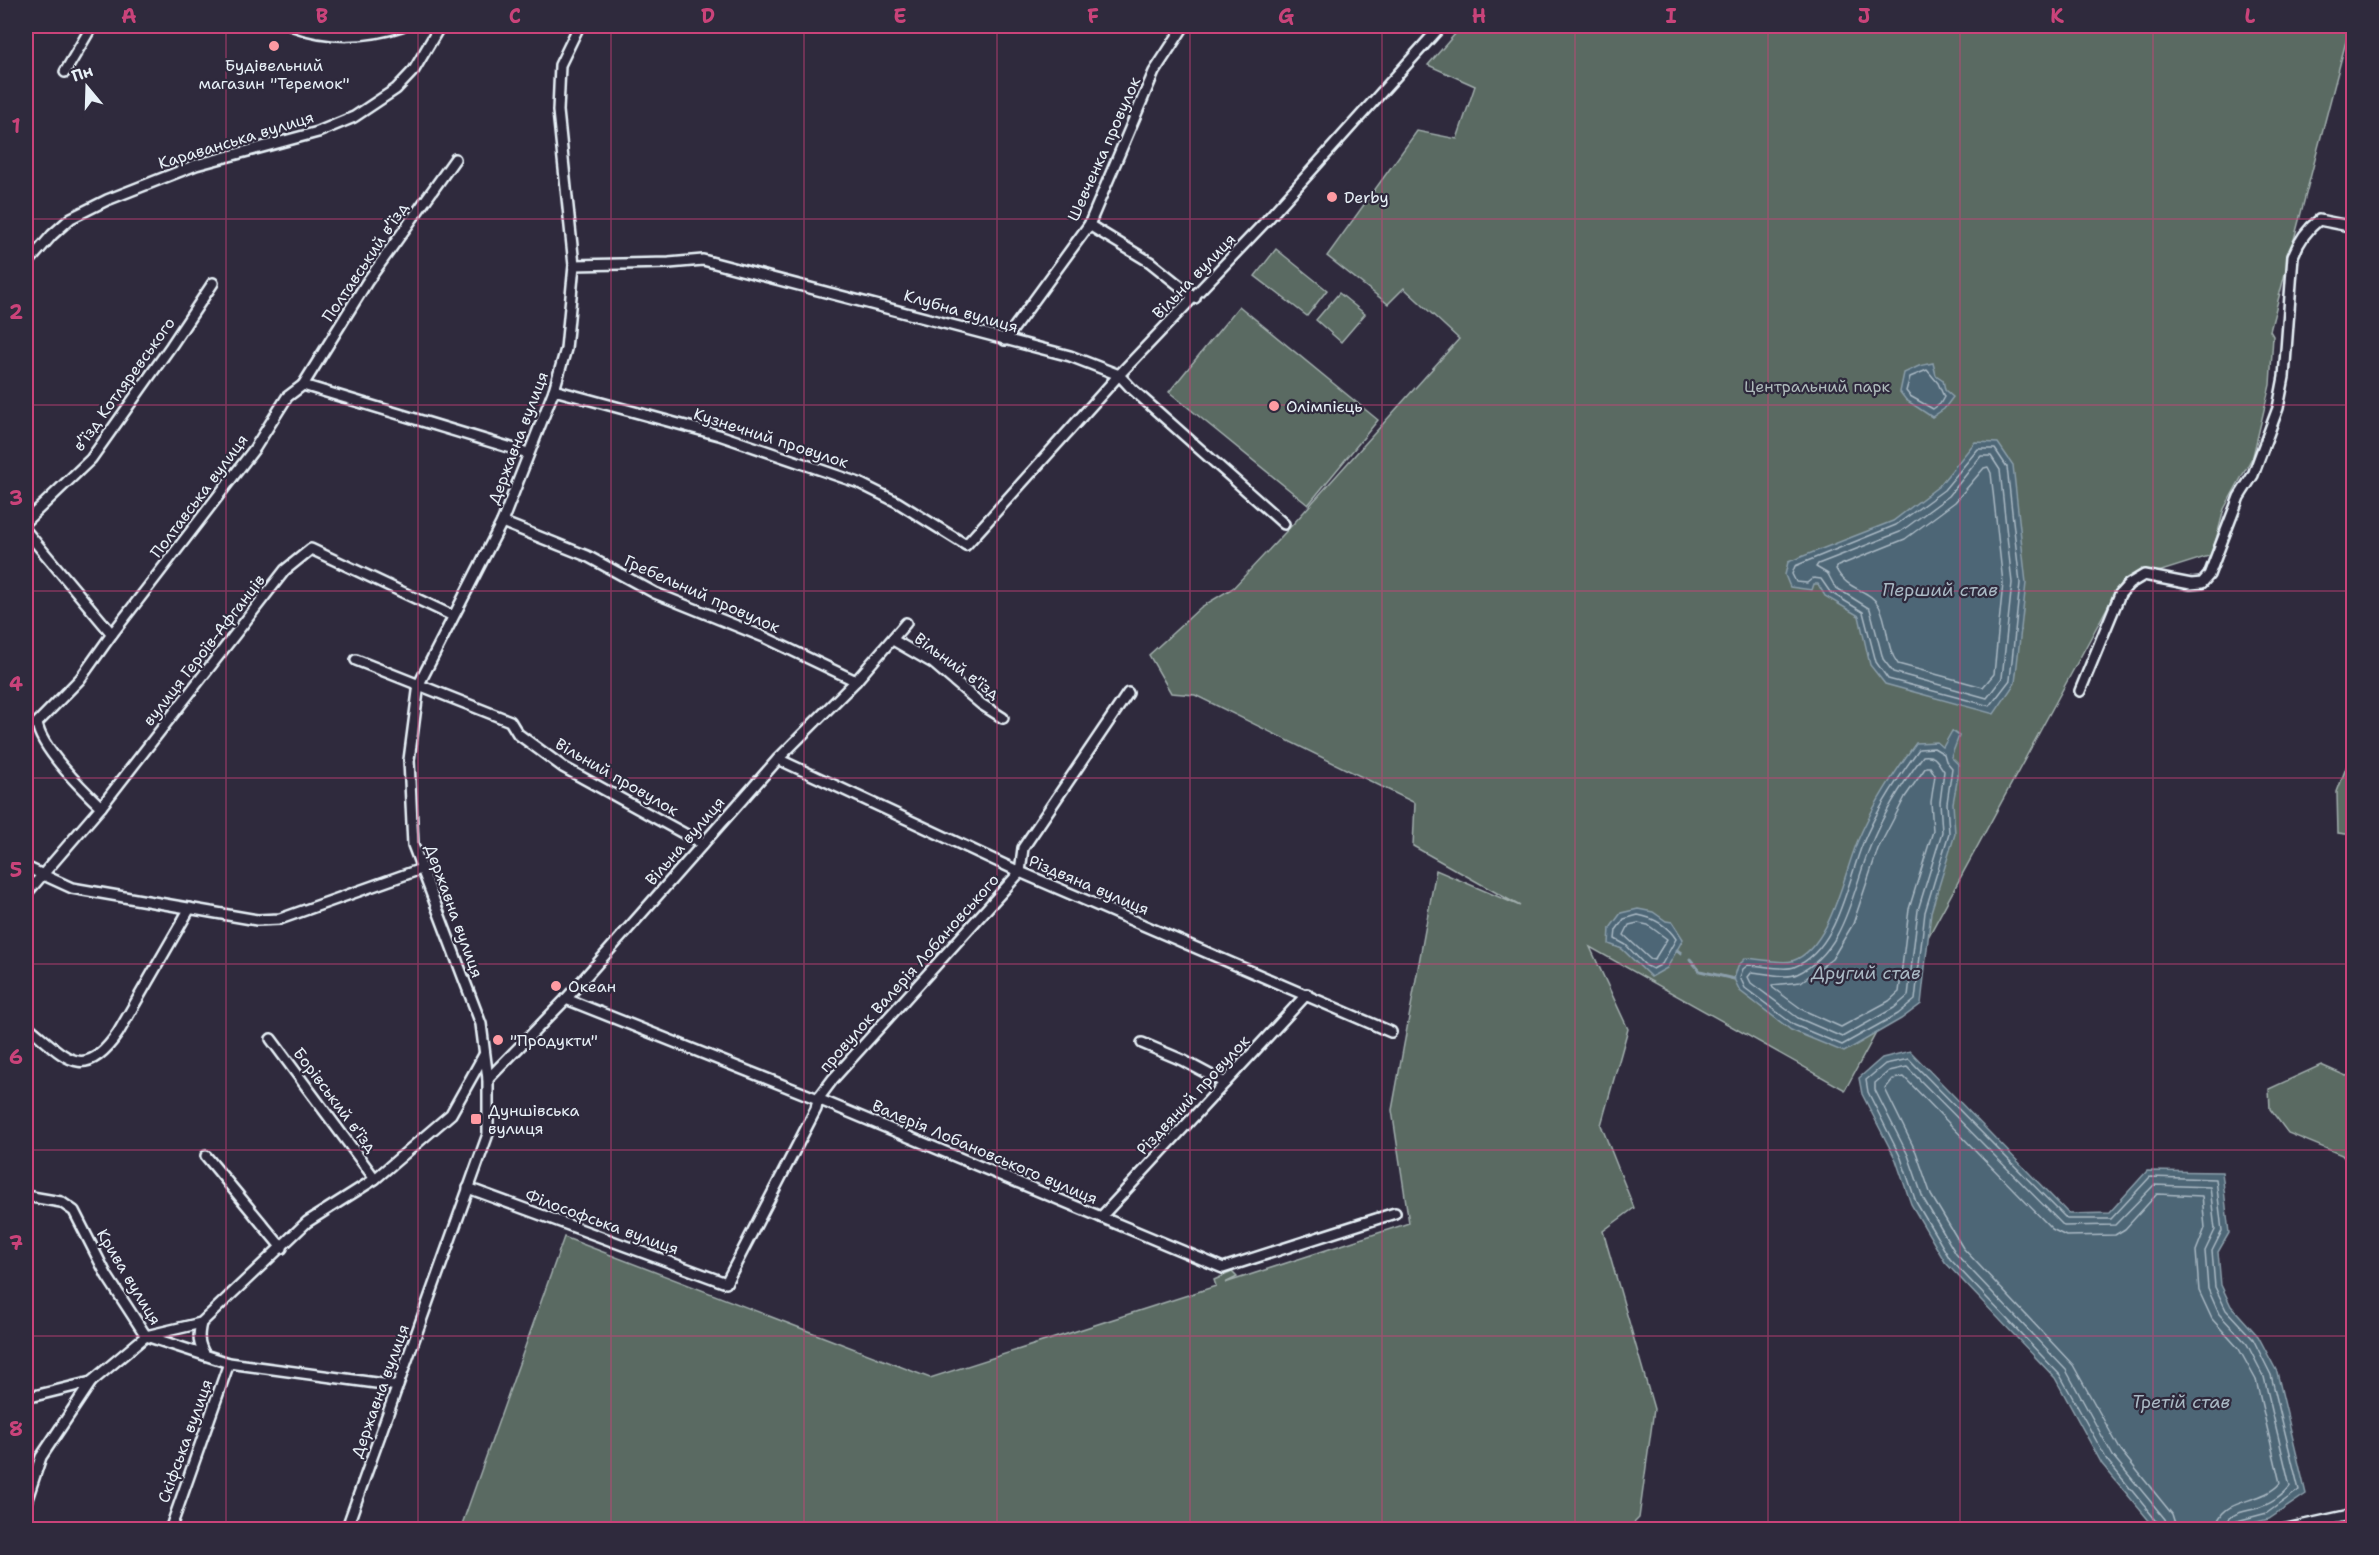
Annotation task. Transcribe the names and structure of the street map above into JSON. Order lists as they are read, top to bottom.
{
  "streets": {
    "street": [
      "Караванська вулиця",
      "Шевченка провулок",
      "Полтавський в’їзд",
      "Вільна вулиця",
      "Клубна вулиця",
      "в’їзд Котляревського",
      "Державна вулиця",
      "Кузнечний провулок",
      "Полтавська вулиця",
      "Гребельний провулок",
      "вулиця Героїв-Афганців",
      "Вільний в'їзд",
      "Вільний провулок",
      "Різдвяна вулиця",
      "провулок Валерія Лобановського",
      "Різдвяний провулок",
      "Борівський в'їзд",
      "Валерія Лобановського вулиця",
      "Філософська вулиця",
      "Крива вулиця",
      "Скіфська вулиця"
    ]
  },
  "crossings": [
    ["Шевченка провулок", "Клубна вулиця"],
    ["Полтавський в’їзд", "Полтавська вулиця"],
    ["Вільна вулиця", "Клубна вулиця"],
    ["Вільна вулиця", "Державна вулиця"],
    ["Вільна вулиця", "Кузнечний провулок"],
    ["Вільна вулиця", "Гребельний провулок"],
    ["Вільна вулиця", "Вільний в'їзд"],
    ["Вільна вулиця", "Вільний провулок"],
    ["Вільна вулиця", "Різдвяна вулиця"],
    ["Вільна вулиця", "Валерія Лобановського вулиця"],
    ["Клубна вулиця", "Державна вулиця"],
    ["Державна вулиця", "Кузнечний провулок"],
    ["Державна вулиця", "Гребельний провулок"],
    ["Державна вулиця", "вулиця Героїв-Афганців"],
    ["Державна вулиця", "Вільний провулок"],
    ["Державна вулиця", "Філософська вулиця"],
    ["Державна вулиця", "Крива вулиця"],
    ["Полтавська вулиця", "вулиця Героїв-Афганців"],
    ["Різдвяна вулиця", "провулок Валерія Лобановського"],
    ["Різдвяна вулиця", "Різдвяний провулок"],
    ["провулок Валерія Лобановського", "Валерія Лобановського вулиця"],
    ["провулок Валерія Лобановського", "Філософська вулиця"],
    ["Різдвяний провулок", "Валерія Лобановського вулиця"],
    ["Крива вулиця", "Скіфська вулиця"]
  ],
  "water": ["Перший став", "Другий став", "Третій став"],
  "parks": ["Центральний парк"],
  "places": {
    "other": [
      "Будівельний магазин \"Теремок\"",
      "Derby",
      "Олімпієць",
      "Океан",
      "\"Продукти\""
    ],
    "transit": ["Дуншівська вулиця"]
  },
  "north": "top",
  "grid": {
    "columns": [
      "A",
      "B",
      "C",
      "D",
      "E",
      "F",
      "G",
      "H",
      "I",
      "J",
      "K",
      "L"
    ],
    "rows": [
      "1",
      "2",
      "3",
      "4",
      "5",
      "6",
      "7",
      "8"
    ]
  }
}
